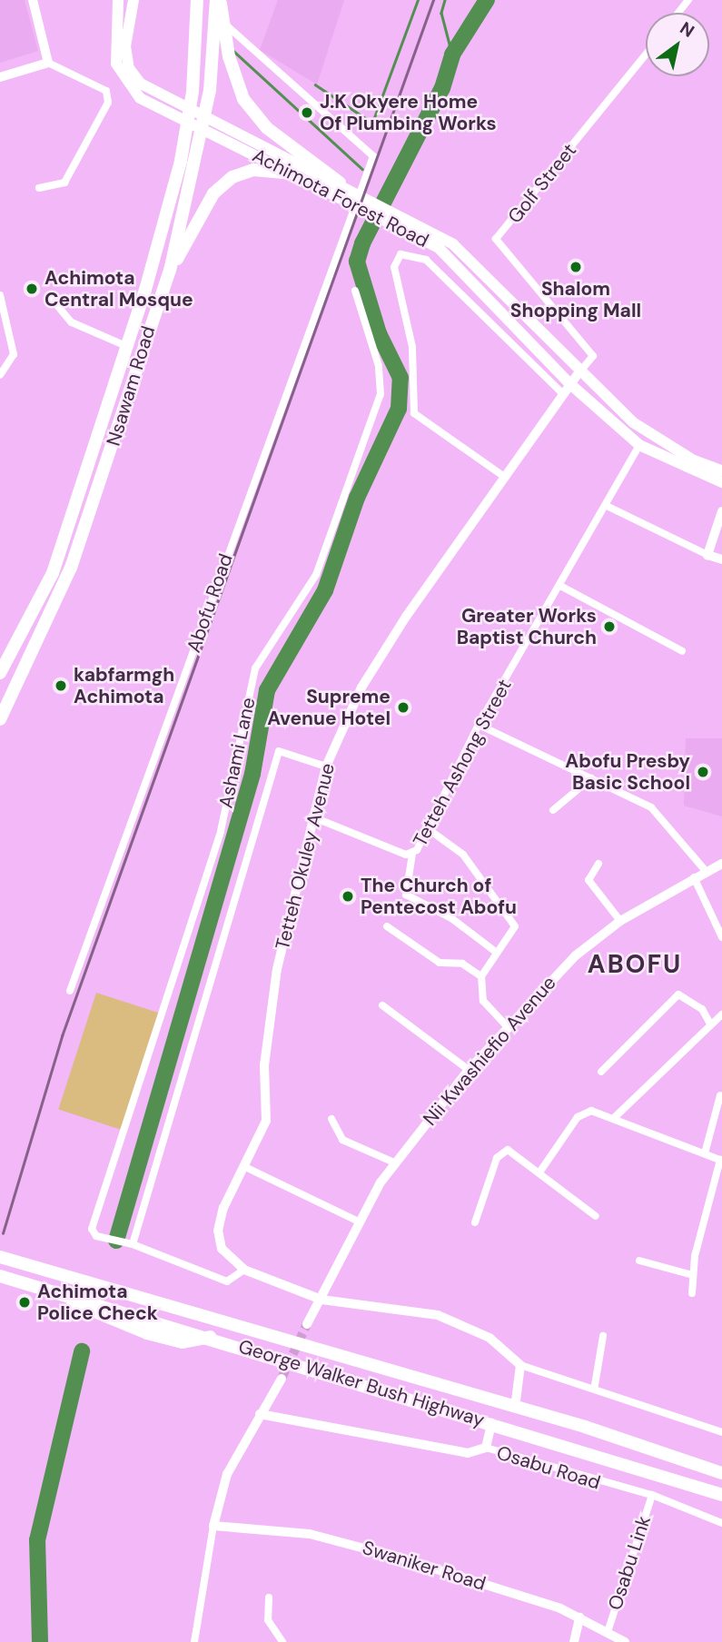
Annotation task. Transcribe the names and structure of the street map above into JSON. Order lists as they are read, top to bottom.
{
  "streets": {
    "highway": ["Nsawam Road", "George Walker Bush Highway"],
    "main road": ["Achimota Forest Road"],
    "street": [
      "Golf Street",
      "Abofu Road",
      "Ashami Lane",
      "Tetteh Ashong Street",
      "Tetteh Okuley Avenue",
      "Nii Kwashiefio Avenue",
      "Osabu Road",
      "Osabu Link",
      "Swaniker Road"
    ]
  },
  "crossings": [
    ["Golf Street", "Achimota Forest Road"],
    ["Golf Street", "Tetteh Okuley Avenue"],
    ["Achimota Forest Road", "Tetteh Ashong Street"],
    ["Achimota Forest Road", "Tetteh Okuley Avenue"],
    ["Tetteh Ashong Street", "Tetteh Okuley Avenue"],
    ["Tetteh Okuley Avenue", "Nii Kwashiefio Avenue"],
    ["Osabu Road", "Osabu Link"],
    ["Osabu Link", "Swaniker Road"]
  ],
  "districts": ["ABOFU"],
  "places": [
    "J.K Okyere Home Of Plumbing Works",
    "Shalom Shopping Mall",
    "Achimota Central Mosque",
    "Greater Works Baptist Church",
    "kabfarmgh Achimota",
    "Supreme Avenue Hotel",
    "Abofu Presby Basic School",
    "The Church of Pentecost Abofu",
    "Achimota Police Check"
  ],
  "north": "top right"
}
